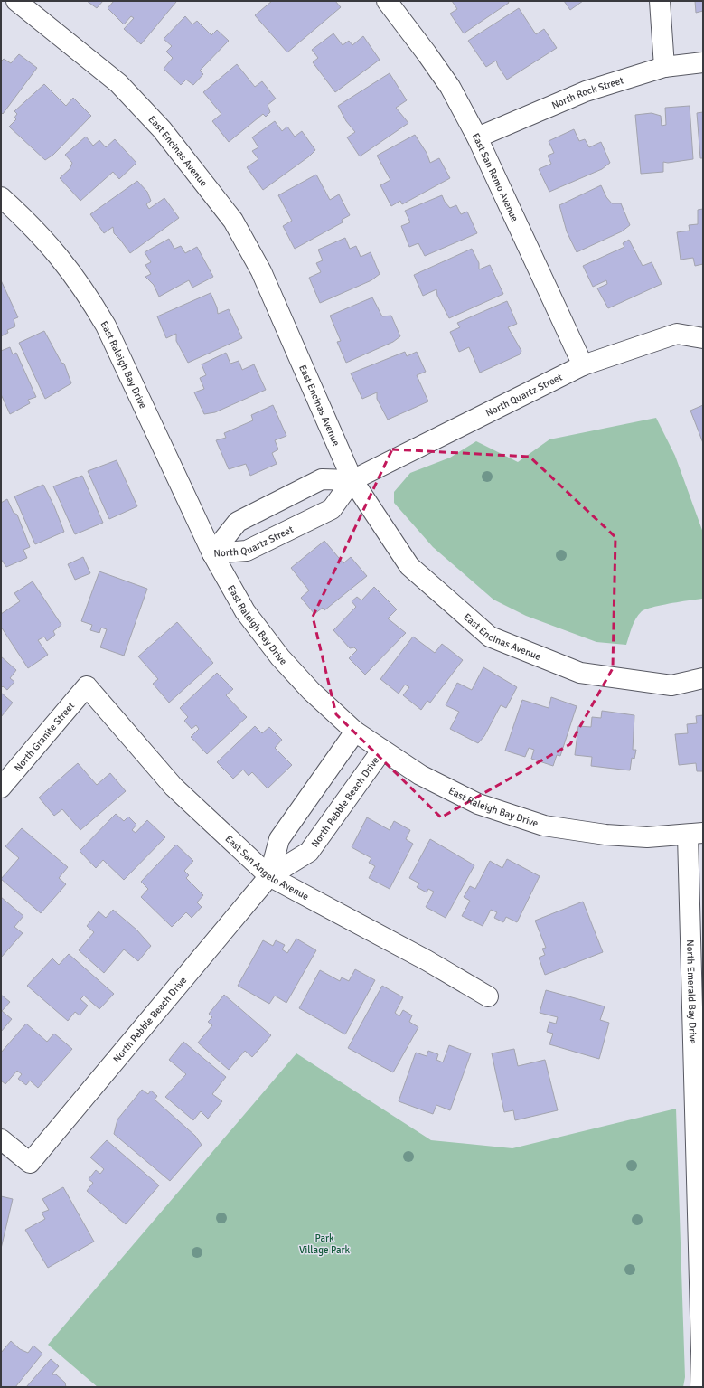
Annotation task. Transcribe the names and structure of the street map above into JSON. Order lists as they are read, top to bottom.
{
  "streets": {
    "street": [
      "North Rock Street",
      "East Encinas Avenue",
      "East San Remo Avenue",
      "East Raleigh Bay Drive",
      "North Quartz Street",
      "North Granite Street",
      "North Pebble Beach Drive",
      "East San Angelo Avenue",
      "North Emerald Bay Drive"
    ]
  },
  "crossings": [
    ["North Rock Street", "East San Remo Avenue"],
    ["East Encinas Avenue", "North Quartz Street"],
    ["East San Remo Avenue", "North Quartz Street"],
    ["East Raleigh Bay Drive", "North Quartz Street"],
    ["East Raleigh Bay Drive", "North Pebble Beach Drive"],
    ["East Raleigh Bay Drive", "North Emerald Bay Drive"],
    ["North Granite Street", "East San Angelo Avenue"],
    ["North Pebble Beach Drive", "East San Angelo Avenue"]
  ],
  "parks": ["Park Village Park"]
}
